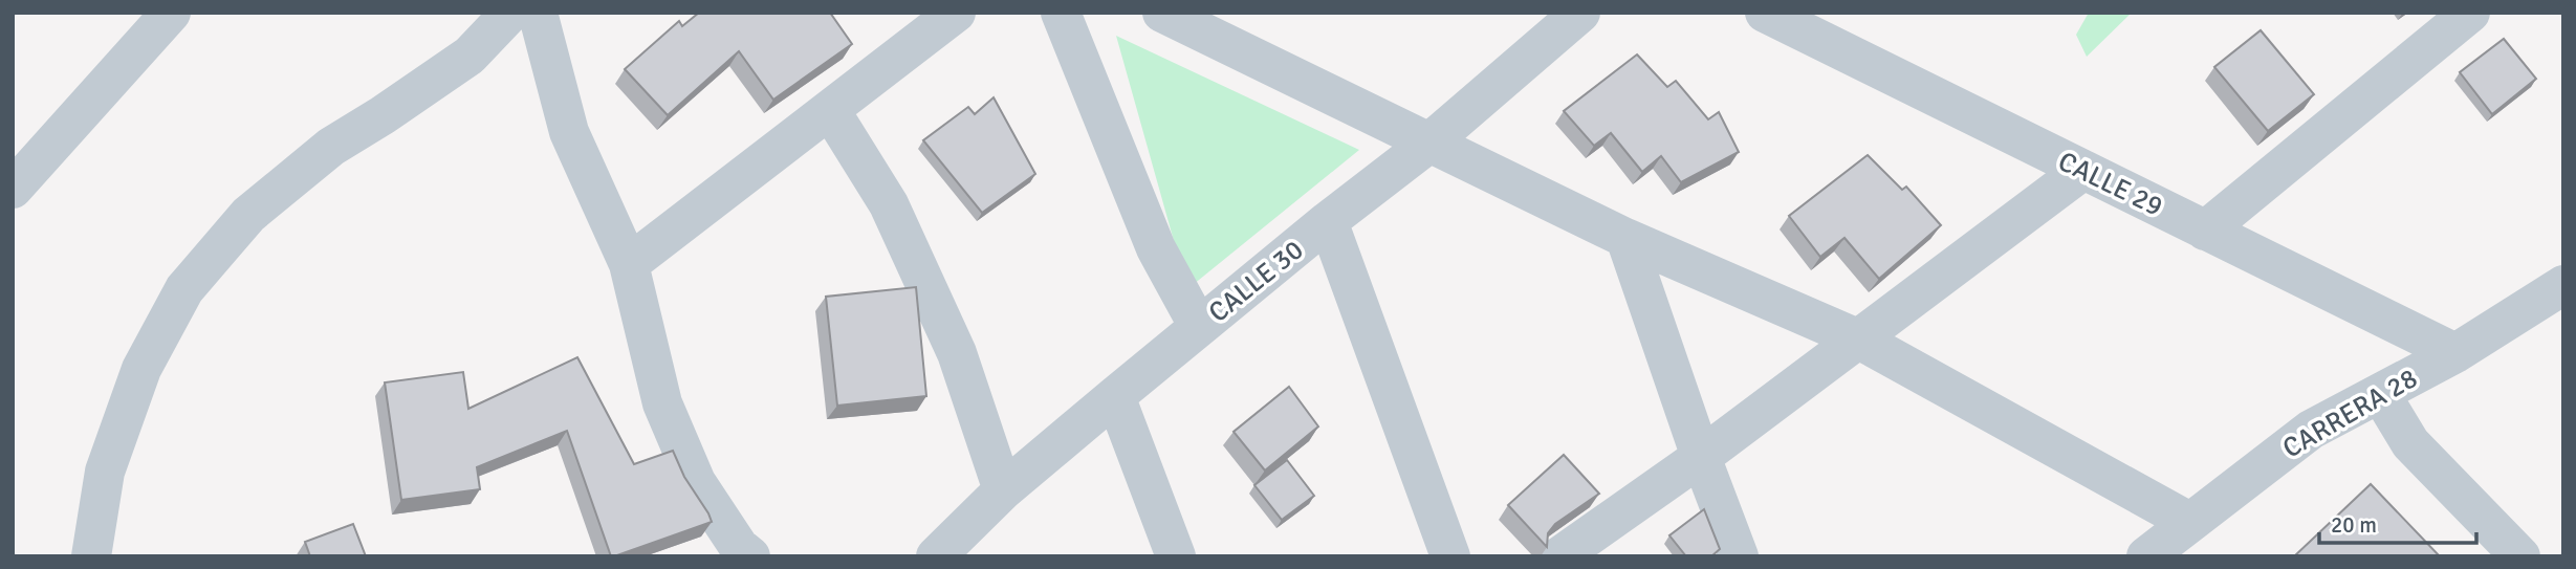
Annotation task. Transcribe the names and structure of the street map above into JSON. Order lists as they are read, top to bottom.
{
  "streets": {
    "street": ["CALLE 29", "CALLE 30", "CARRERA 28"]
  },
  "crossings": [
    ["CALLE 29", "CARRERA 28"]
  ],
  "scale_bar": "20 m"
}
